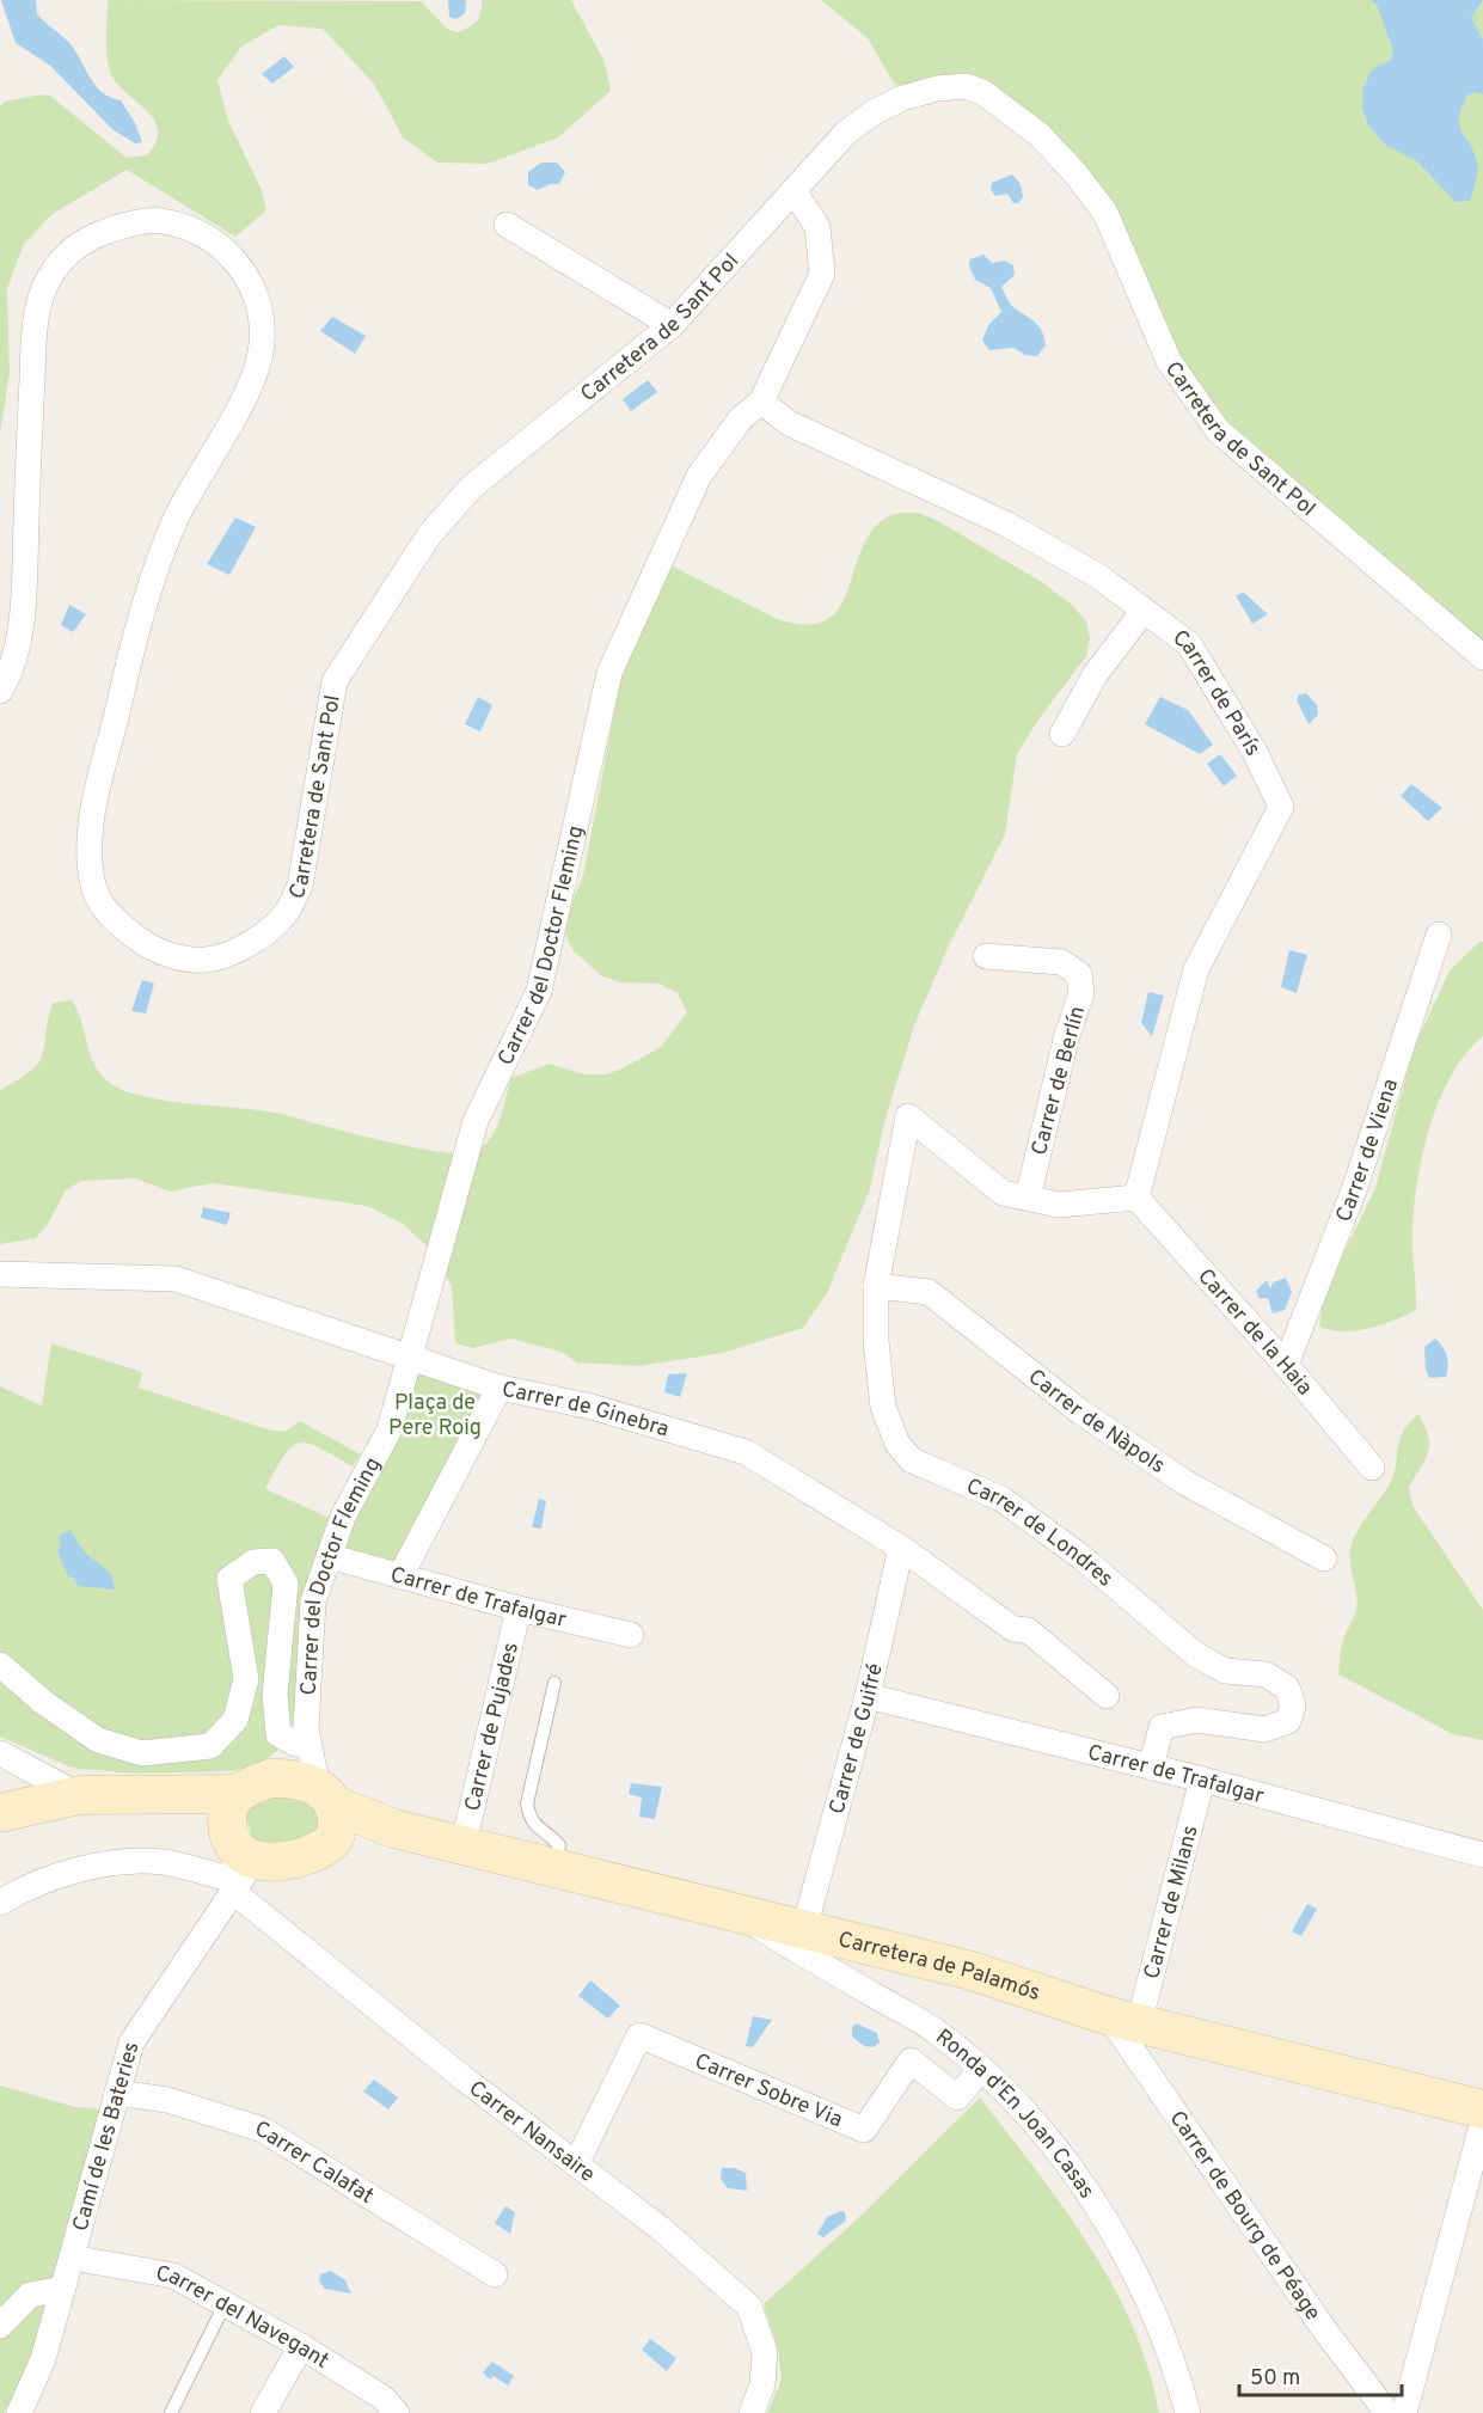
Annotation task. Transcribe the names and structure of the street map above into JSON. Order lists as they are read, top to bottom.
{
  "streets": {
    "main road": ["Carretera de Palamós"],
    "street": [
      "Carretera de Sant Pol",
      "Carrer de París",
      "Carrer del Doctor Fleming",
      "Carrer de Berlín",
      "Carrer de Viena",
      "Carrer de la Haia",
      "Carrer de Ginebra",
      "Carrer de Nàpols",
      "Carrer de Londres",
      "Carrer de Trafalgar",
      "Carrer de Pujades",
      "Carrer de Guifré",
      "Carrer de Milans",
      "Carrer Sobre Via",
      "Ronda d'En Joan Casas",
      "Carrer Nansaire",
      "Camí de les Bateries",
      "Carrer Calafat",
      "Carrer de Bourg de Péage",
      "Carrer del Navegant"
    ]
  },
  "crossings": [
    ["Carretera de Sant Pol", "Carrer del Doctor Fleming"],
    ["Carrer de París", "Carrer del Doctor Fleming"],
    ["Carrer de París", "Carrer de la Haia"],
    ["Carrer del Doctor Fleming", "Carrer de Ginebra"],
    ["Carrer del Doctor Fleming", "Carrer de Trafalgar"],
    ["Carrer del Doctor Fleming", "Carretera de Palamós"],
    ["Carrer de Berlín", "Carrer de Londres"],
    ["Carrer de Viena", "Carrer de la Haia"],
    ["Carrer de Ginebra", "Carrer de Guifré"],
    ["Carrer de Nàpols", "Carrer de Londres"],
    ["Carrer de Londres", "Carrer de Trafalgar"],
    ["Carrer de Trafalgar", "Carrer de Pujades"],
    ["Carrer de Trafalgar", "Carrer de Guifré"],
    ["Carrer de Trafalgar", "Carrer de Milans"],
    ["Carrer de Pujades", "Carretera de Palamós"],
    ["Carrer de Guifré", "Carretera de Palamós"],
    ["Carrer de Milans", "Carretera de Palamós"],
    ["Carrer de Milans", "Carrer de Bourg de Péage"],
    ["Carretera de Palamós", "Ronda d'En Joan Casas"],
    ["Carretera de Palamós", "Carrer Nansaire"],
    ["Carretera de Palamós", "Camí de les Bateries"],
    ["Carretera de Palamós", "Carrer de Bourg de Péage"],
    ["Carrer Sobre Via", "Ronda d'En Joan Casas"],
    ["Carrer Sobre Via", "Carrer Nansaire"],
    ["Carrer Nansaire", "Camí de les Bateries"],
    ["Camí de les Bateries", "Carrer Calafat"],
    ["Camí de les Bateries", "Carrer del Navegant"]
  ],
  "parks": ["Plaça de Pere Roig"],
  "scale_bar": "50 m"
}
